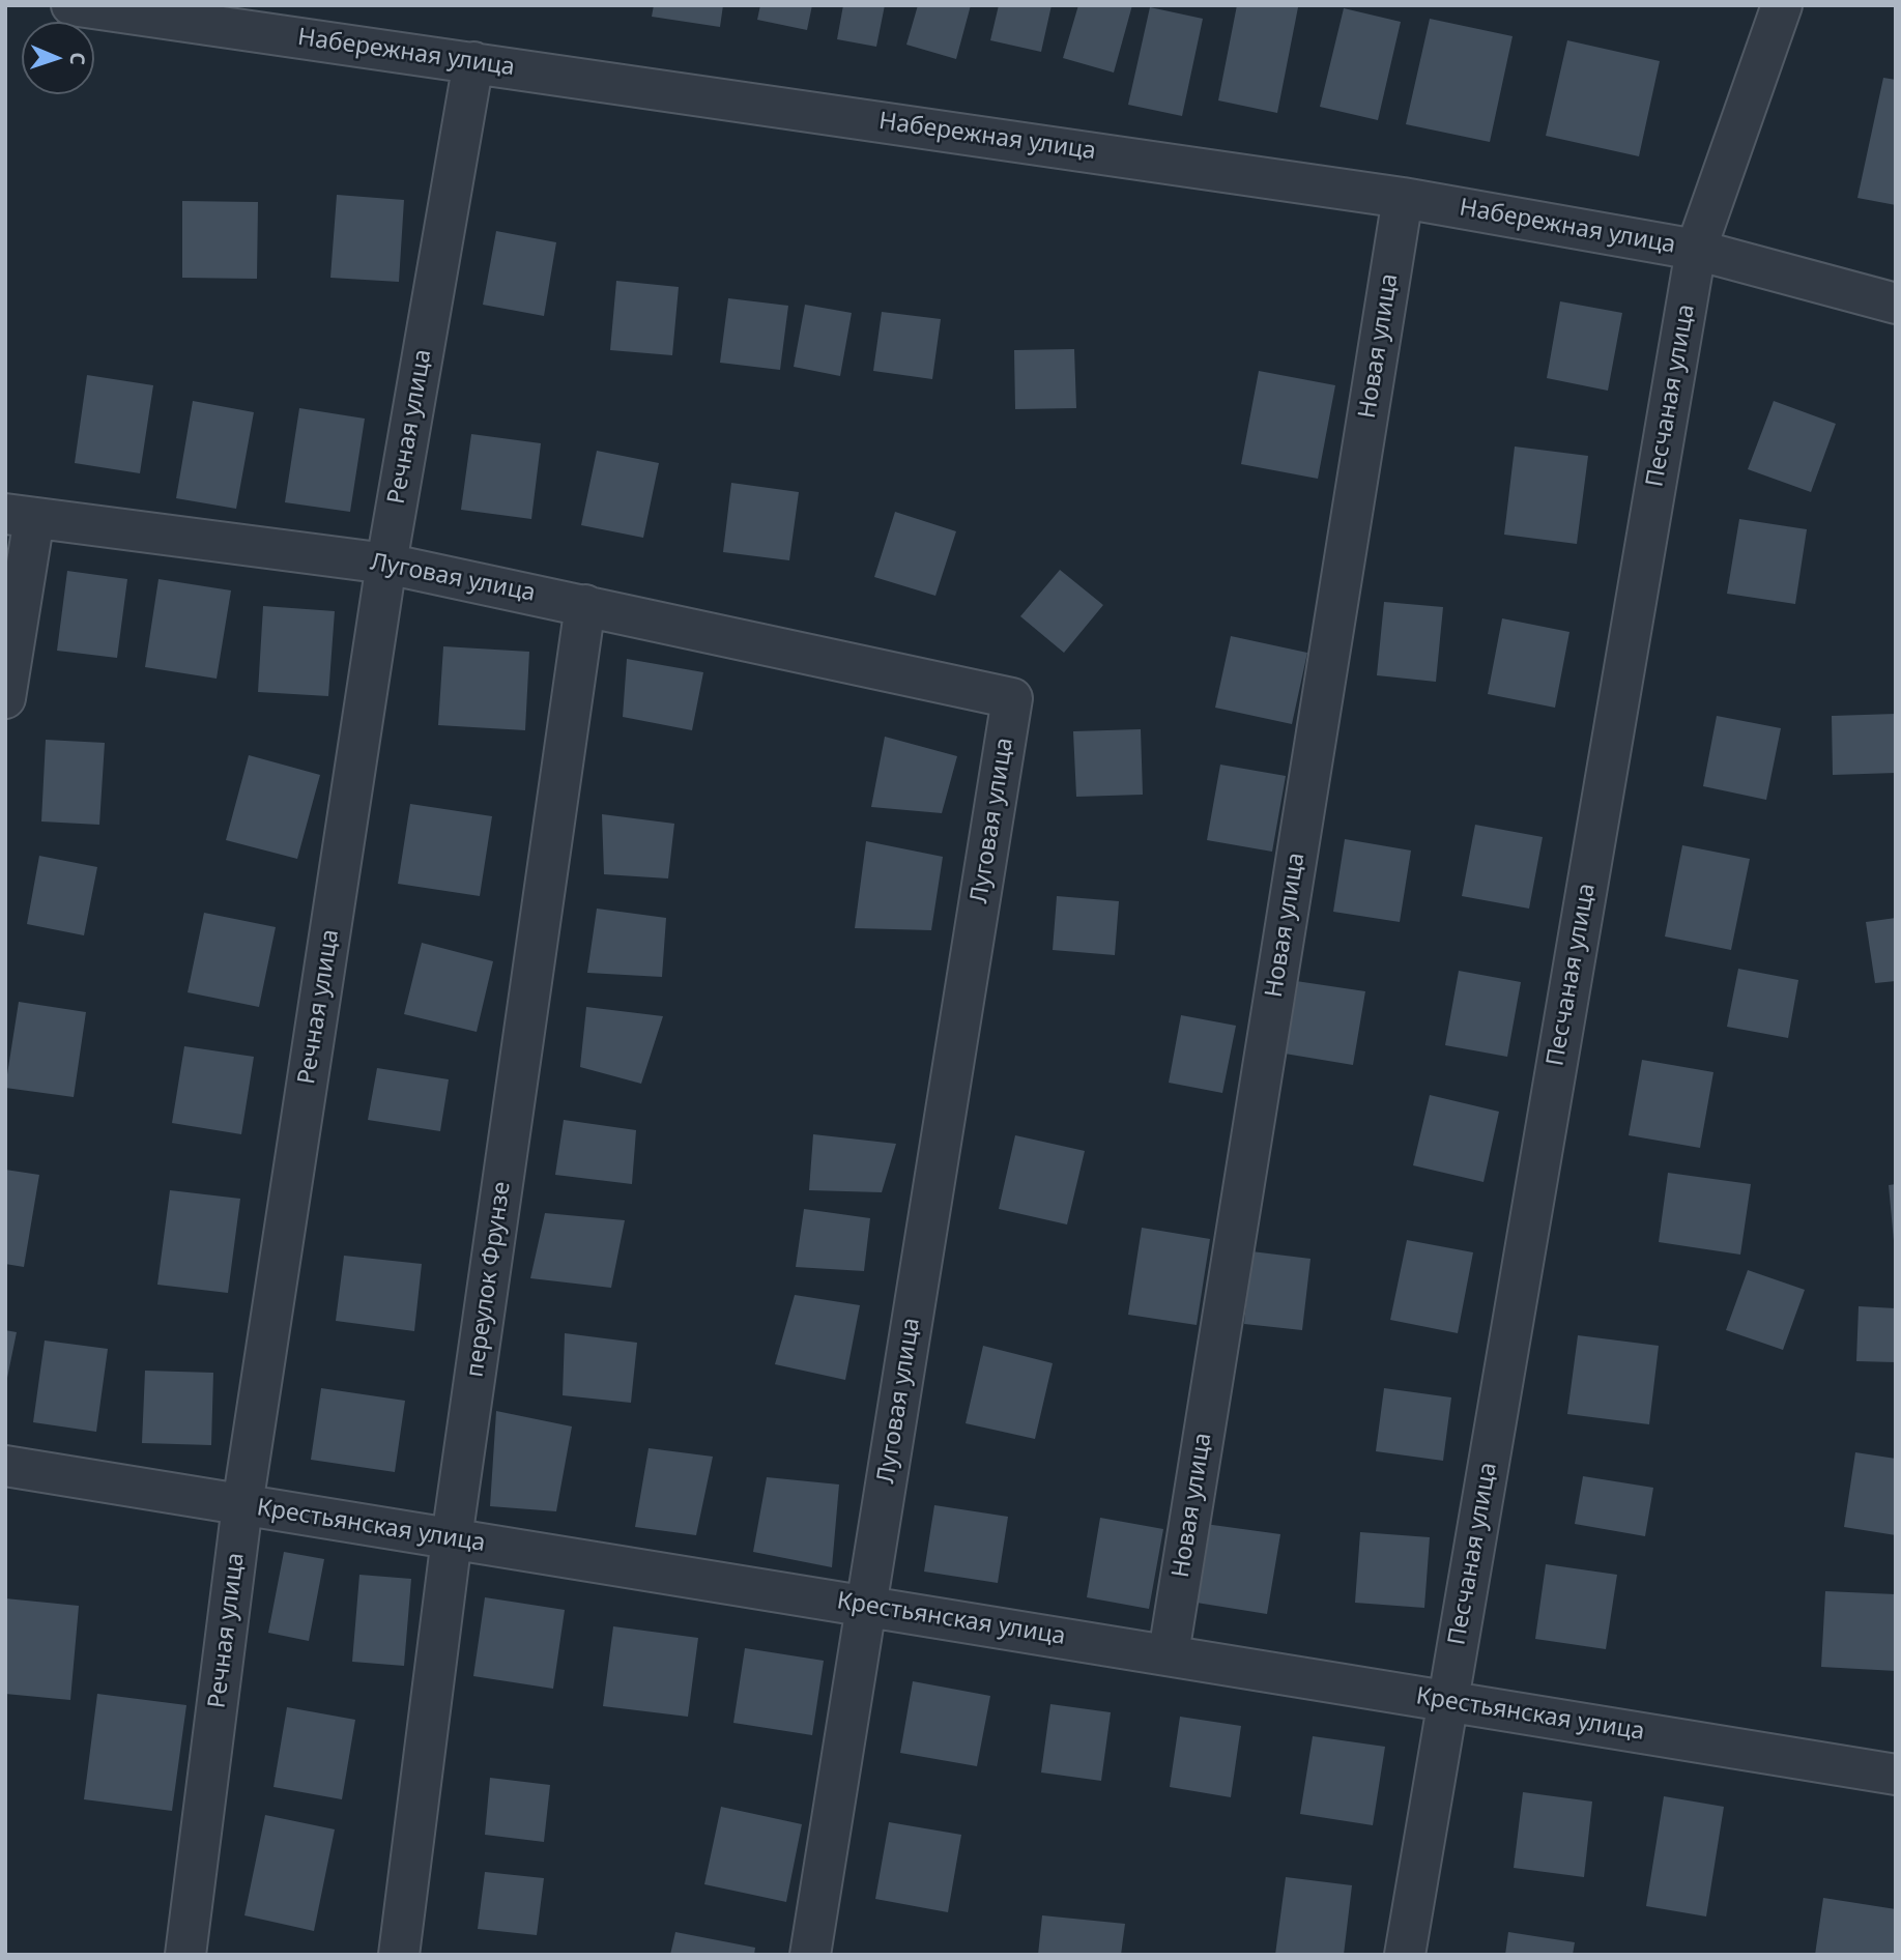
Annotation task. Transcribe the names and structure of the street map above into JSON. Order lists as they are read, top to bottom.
{
  "streets": {
    "street": [
      "Набережная улица",
      "Новая улица",
      "Песчаная улица",
      "Речная улица",
      "Луговая улица",
      "переулок Фрунзе",
      "Крестьянская улица"
    ]
  },
  "crossings": [
    ["Набережная улица", "Новая улица"],
    ["Набережная улица", "Песчаная улица"],
    ["Набережная улица", "Речная улица"],
    ["Новая улица", "Крестьянская улица"],
    ["Песчаная улица", "Крестьянская улица"],
    ["Речная улица", "Луговая улица"],
    ["Речная улица", "Крестьянская улица"],
    ["Луговая улица", "переулок Фрунзе"],
    ["Луговая улица", "Крестьянская улица"],
    ["переулок Фрунзе", "Крестьянская улица"]
  ],
  "north": "right"
}
